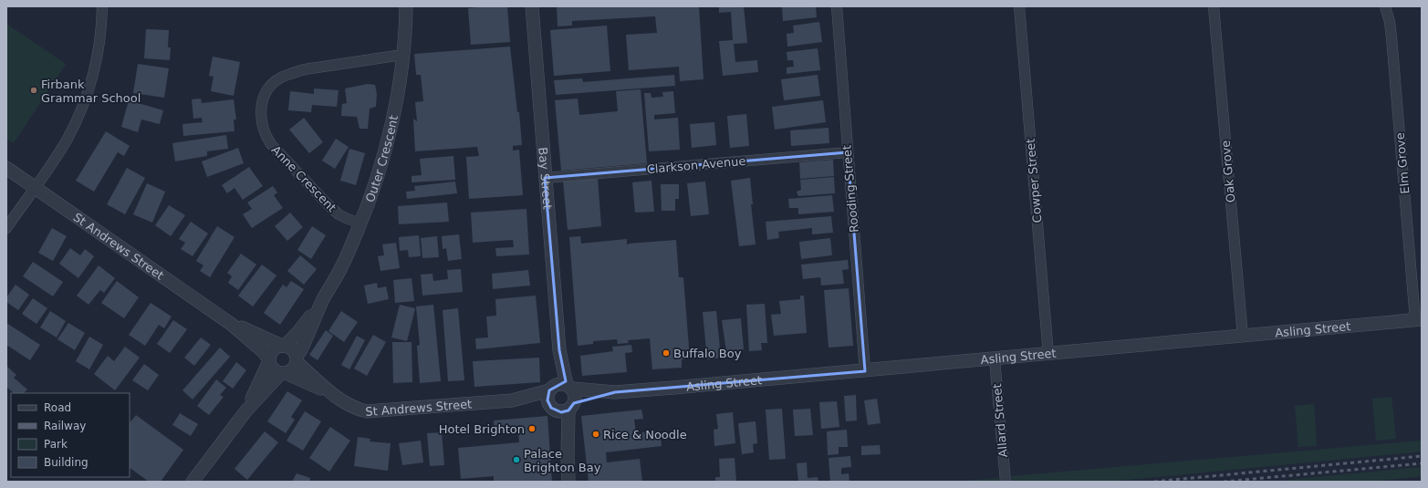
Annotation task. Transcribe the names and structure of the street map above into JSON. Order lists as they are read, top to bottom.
{
  "streets": {
    "street": [
      "Outer Crescent",
      "Elm Grove",
      "Clarkson Avenue",
      "Oak Grove",
      "Anne Crescent",
      "Bay Street",
      "Cowper Street",
      "Rooding Street",
      "St Andrews Street",
      "Asling Street",
      "Allard Street"
    ]
  },
  "crossings": [
    ["Outer Crescent", "Anne Crescent"],
    ["Outer Crescent", "St Andrews Street"],
    ["Elm Grove", "Asling Street"],
    ["Clarkson Avenue", "Bay Street"],
    ["Clarkson Avenue", "Rooding Street"],
    ["Oak Grove", "Asling Street"],
    ["Bay Street", "St Andrews Street"],
    ["Bay Street", "Asling Street"],
    ["Cowper Street", "Asling Street"],
    ["Rooding Street", "Asling Street"],
    ["St Andrews Street", "Asling Street"],
    ["Asling Street", "Allard Street"]
  ],
  "places": [
    "Firbank Grammar School",
    "Buffalo Boy",
    "Hotel Brighton",
    "Rice & Noodle",
    "Palace Brighton Bay"
  ],
  "legend": [
    "Road",
    "Railway",
    "Park",
    "Building"
  ]
}
